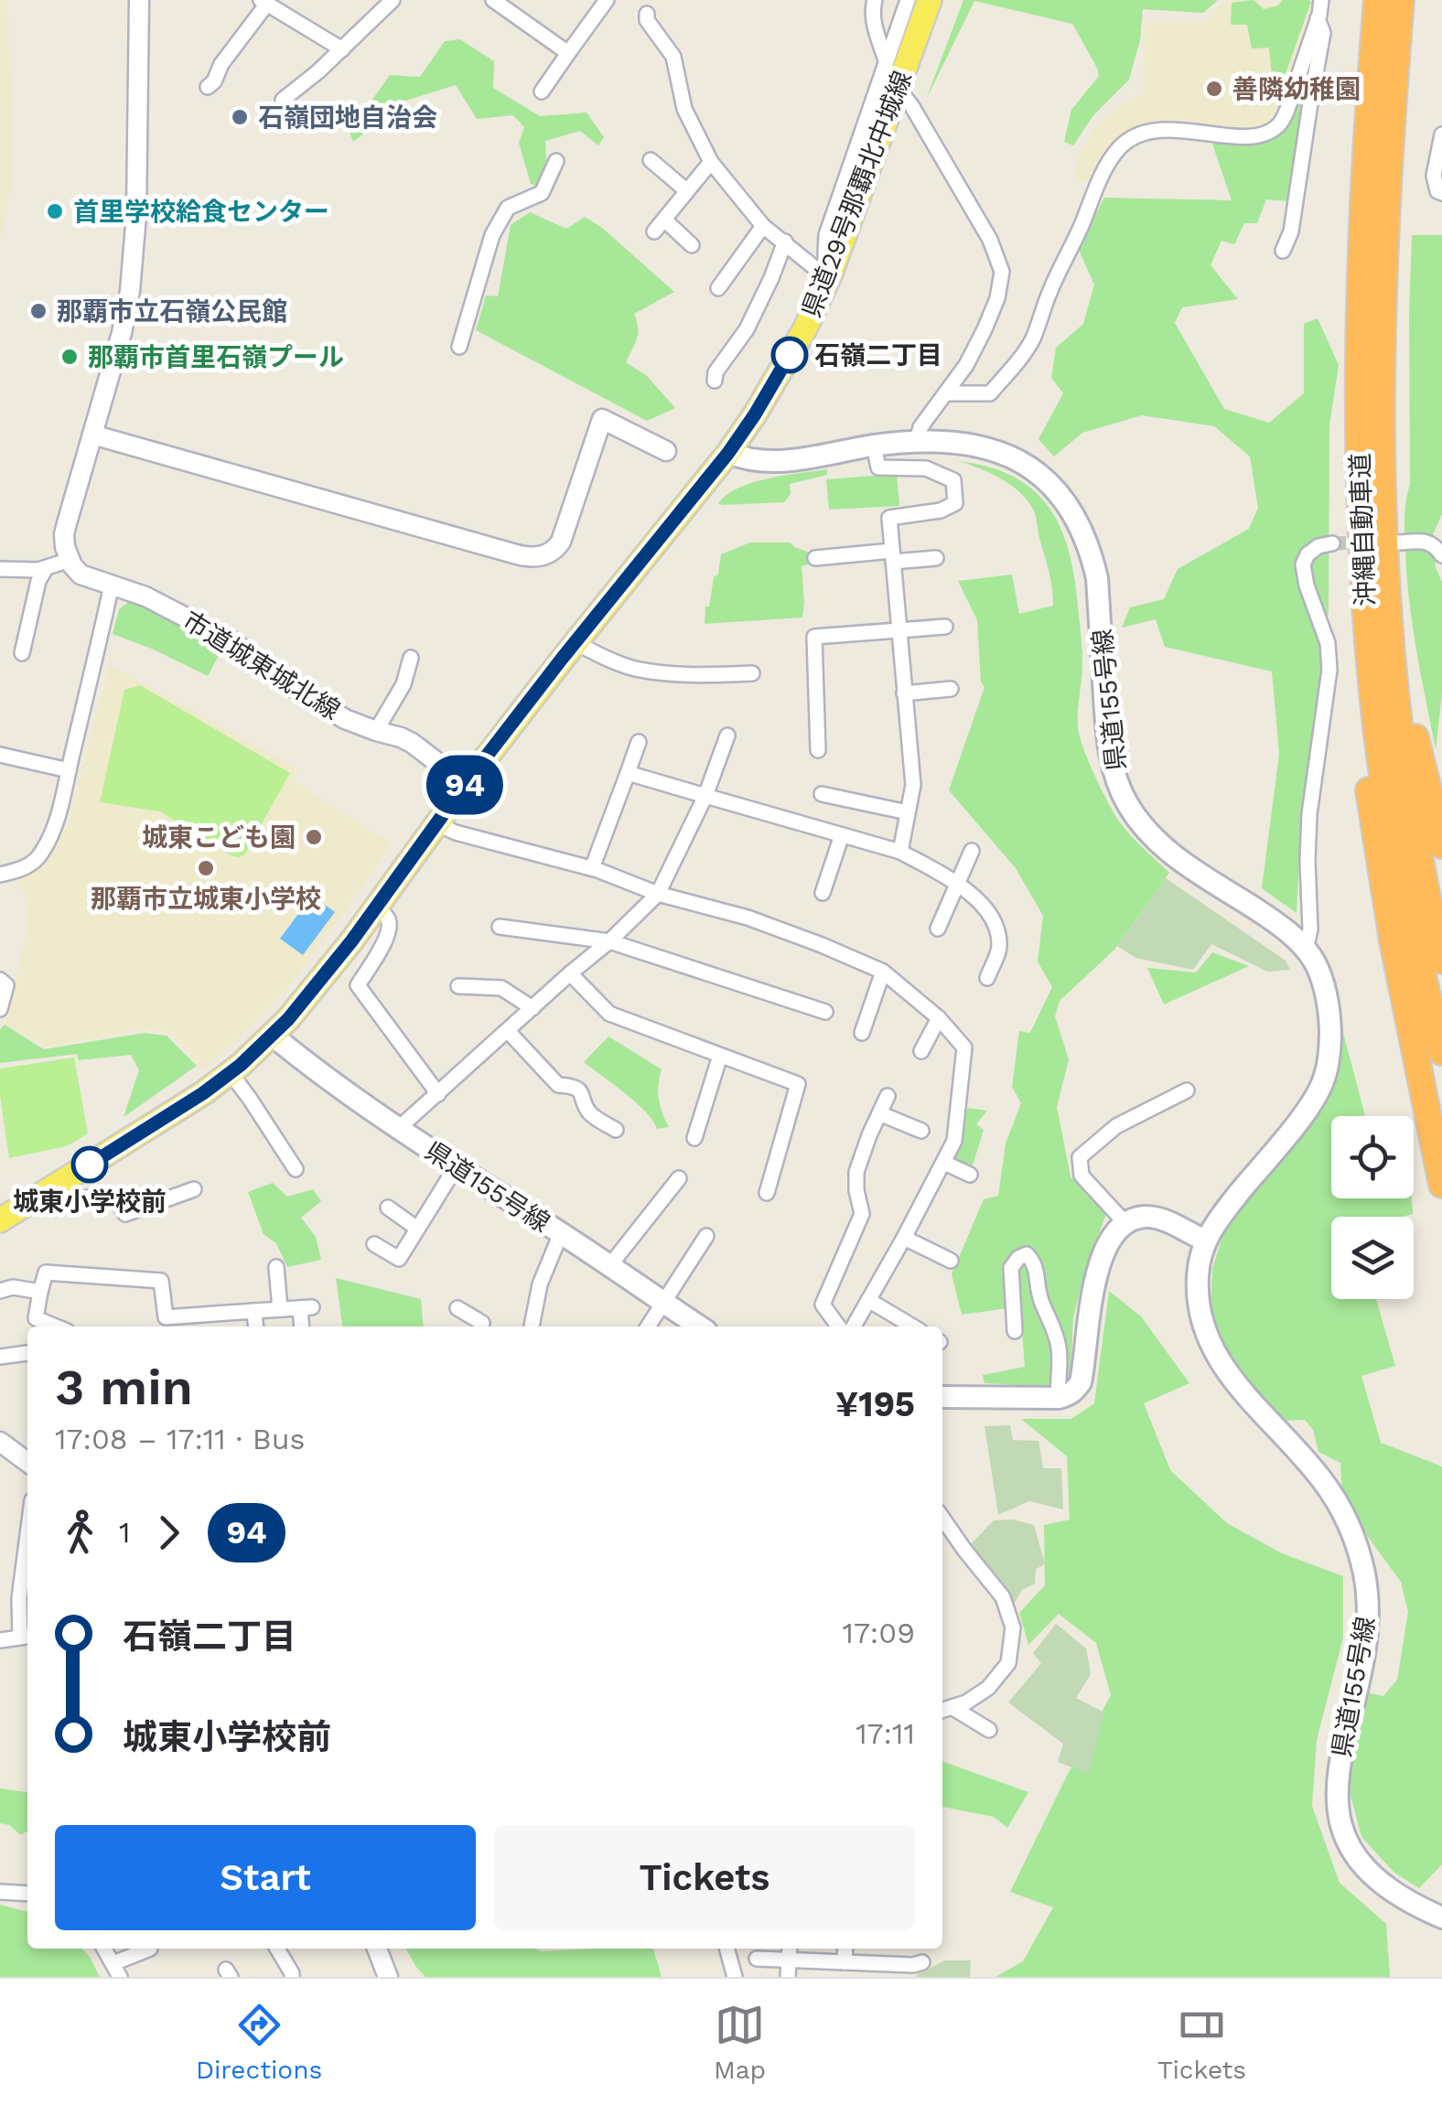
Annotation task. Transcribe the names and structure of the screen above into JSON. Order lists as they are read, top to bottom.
{
  "streets": {
    "highway": ["沖縄自動車道"],
    "main road": ["県道29号那覇北中城線", "県道155号線"],
    "street": ["市道城東城北線"]
  },
  "crossings": [
    ["県道29号那覇北中城線", "市道城東城北線"],
    ["県道29号那覇北中城線", "県道155号線"]
  ],
  "places": [
    "善隣幼稚園",
    "石嶺団地自治会",
    "首里学校給食センター",
    "那覇市立石嶺公民館",
    "石嶺二丁目",
    "那覇市首里石嶺プール",
    "城東こども園",
    "那覇市立城東小学校",
    "城東小学校前"
  ],
  "lines": ["bus line 94"],
  "page": {
    "on_map": "94",
    "heading": ["3 min", "17:08 – 17:11 · Bus", "¥195"],
    "legs": ["1", "94"],
    "list": [
      {
        "name": "石嶺二丁目",
        "value": "17:09"
      },
      {
        "name": "城東小学校前",
        "value": "17:11"
      }
    ],
    "buttons": ["Start", "Tickets"],
    "tabs": ["Directions", "Map", "Tickets"]
  }
}
